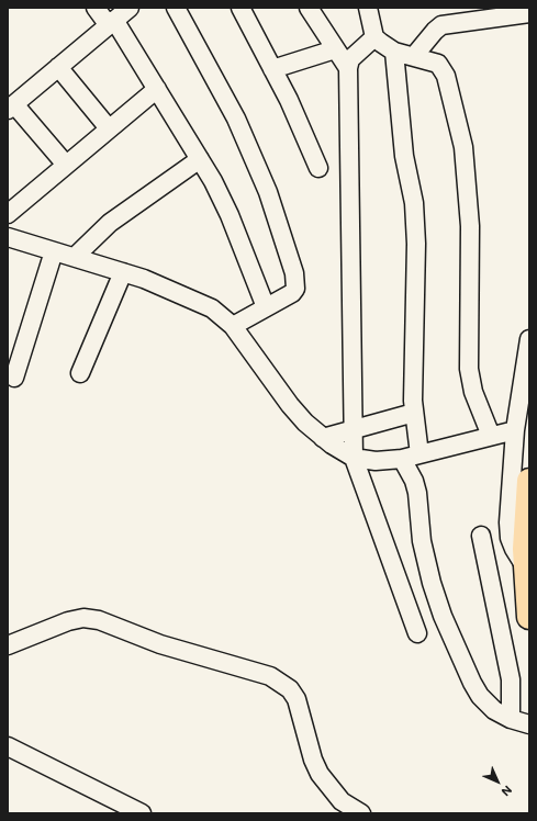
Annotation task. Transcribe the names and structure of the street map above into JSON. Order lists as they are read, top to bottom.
{
  "north": "bottom right"
}
